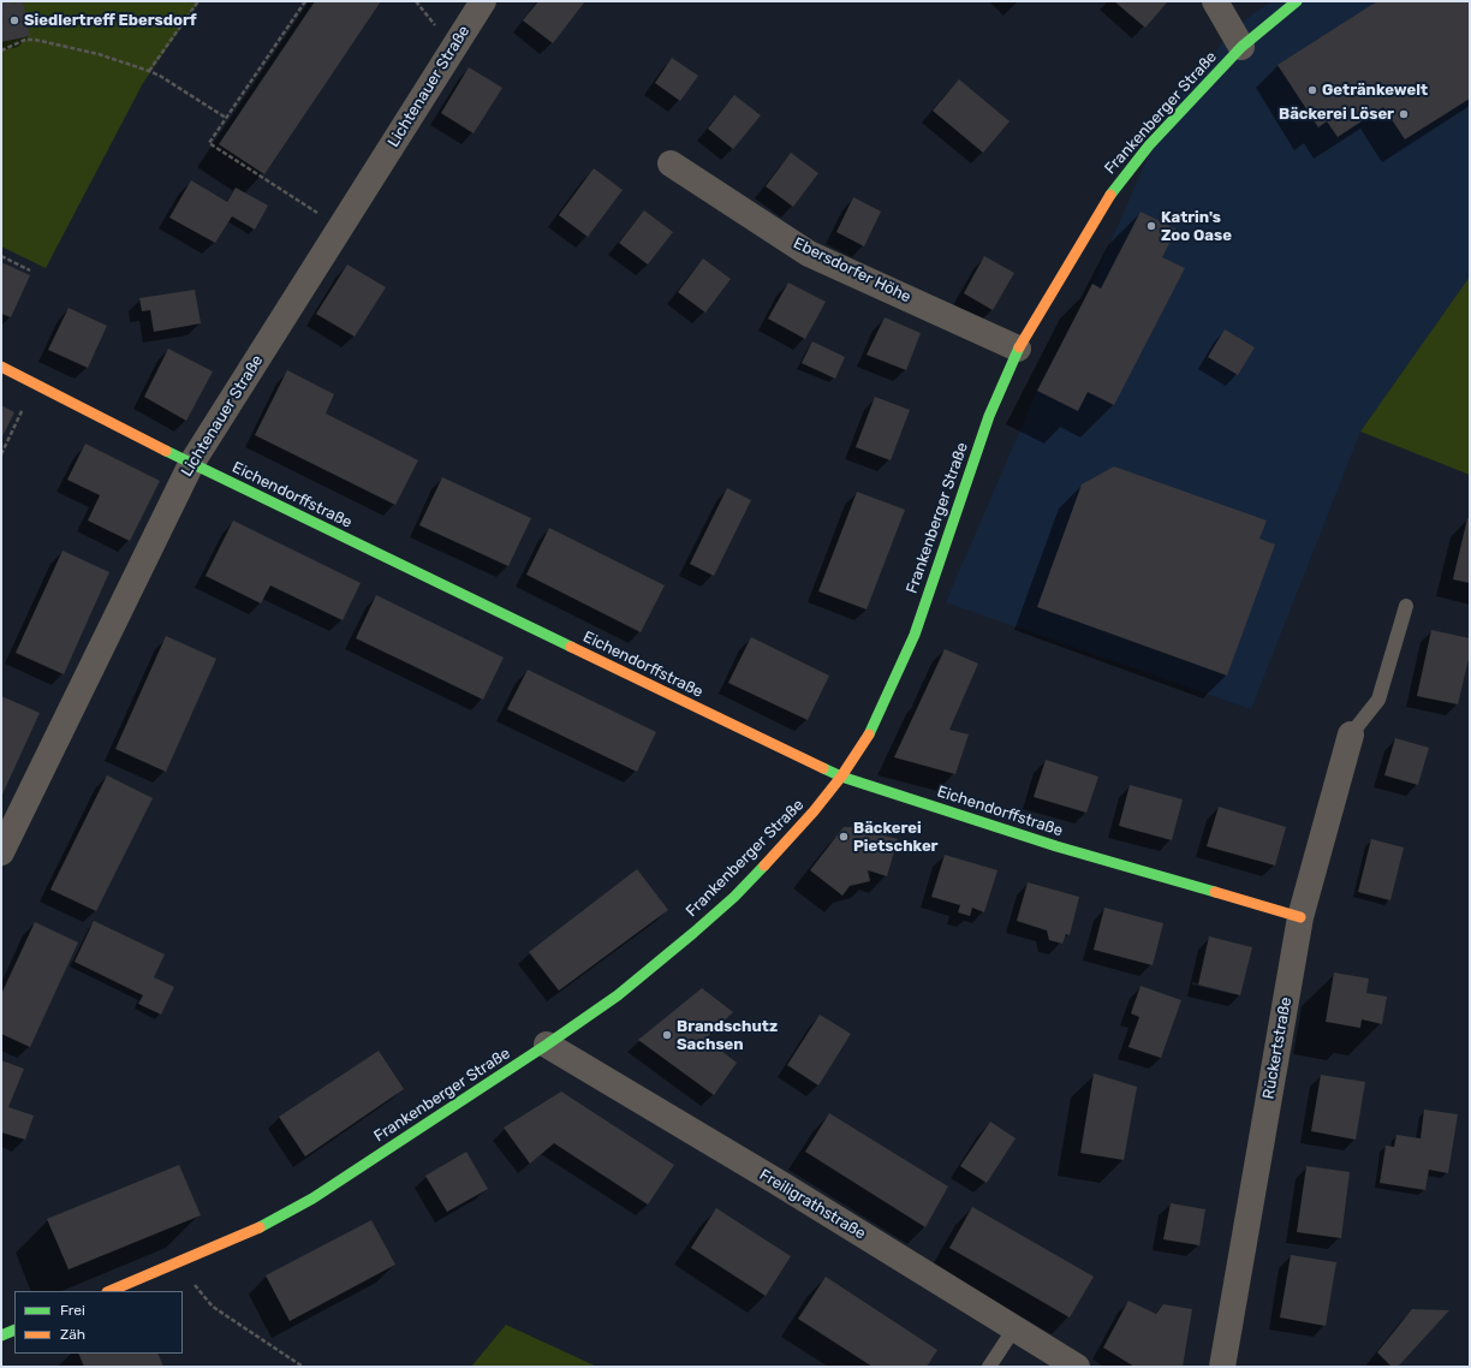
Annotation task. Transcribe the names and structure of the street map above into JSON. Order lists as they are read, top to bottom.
{
  "streets": {
    "main road": ["Frankenberger Straße", "Eichendorffstraße"],
    "street": [
      "Lichtenauer Straße",
      "Ebersdorfer Höhe",
      "Rückertstraße",
      "Freiligrathstraße"
    ]
  },
  "crossings": [
    ["Lichtenauer Straße", "Eichendorffstraße"],
    ["Frankenberger Straße", "Ebersdorfer Höhe"],
    ["Frankenberger Straße", "Eichendorffstraße"],
    ["Frankenberger Straße", "Freiligrathstraße"],
    ["Eichendorffstraße", "Rückertstraße"]
  ],
  "places": [
    "Siedlertreff Ebersdorf",
    "Getränkewelt",
    "Bäckerei Löser",
    "Katrin's Zoo Oase",
    "Bäckerei Pietschker",
    "Brandschutz Sachsen"
  ],
  "legend": ["Frei", "Zäh"]
}
